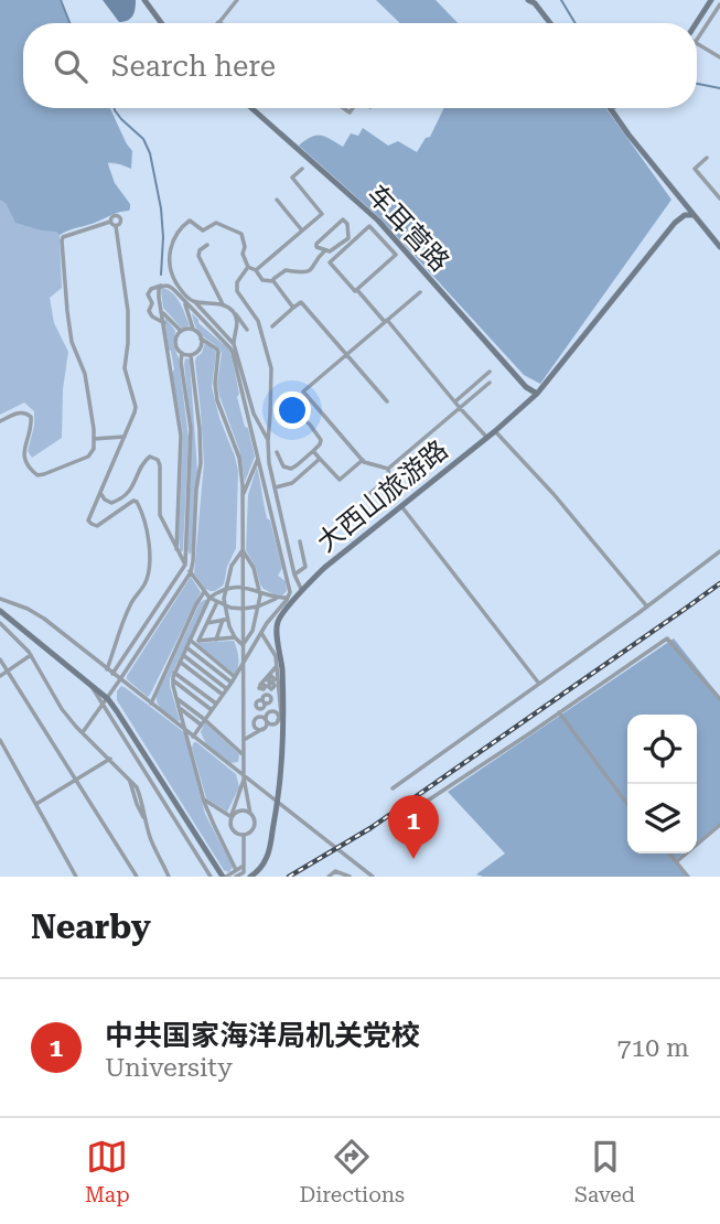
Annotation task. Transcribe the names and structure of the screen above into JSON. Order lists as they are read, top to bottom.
{
  "streets": {
    "street": ["车耳营路", "大西山旅游路"]
  },
  "crossings": [
    ["车耳营路", "大西山旅游路"]
  ],
  "page": {
    "search": "Search here",
    "pins": "1",
    "heading": "Nearby",
    "list": [
      {
        "mark": "1",
        "name": "中共国家海洋局机关党校",
        "note": "University",
        "value": "710 m"
      }
    ],
    "nav": ["Map", "Directions", "Saved"]
  }
}
